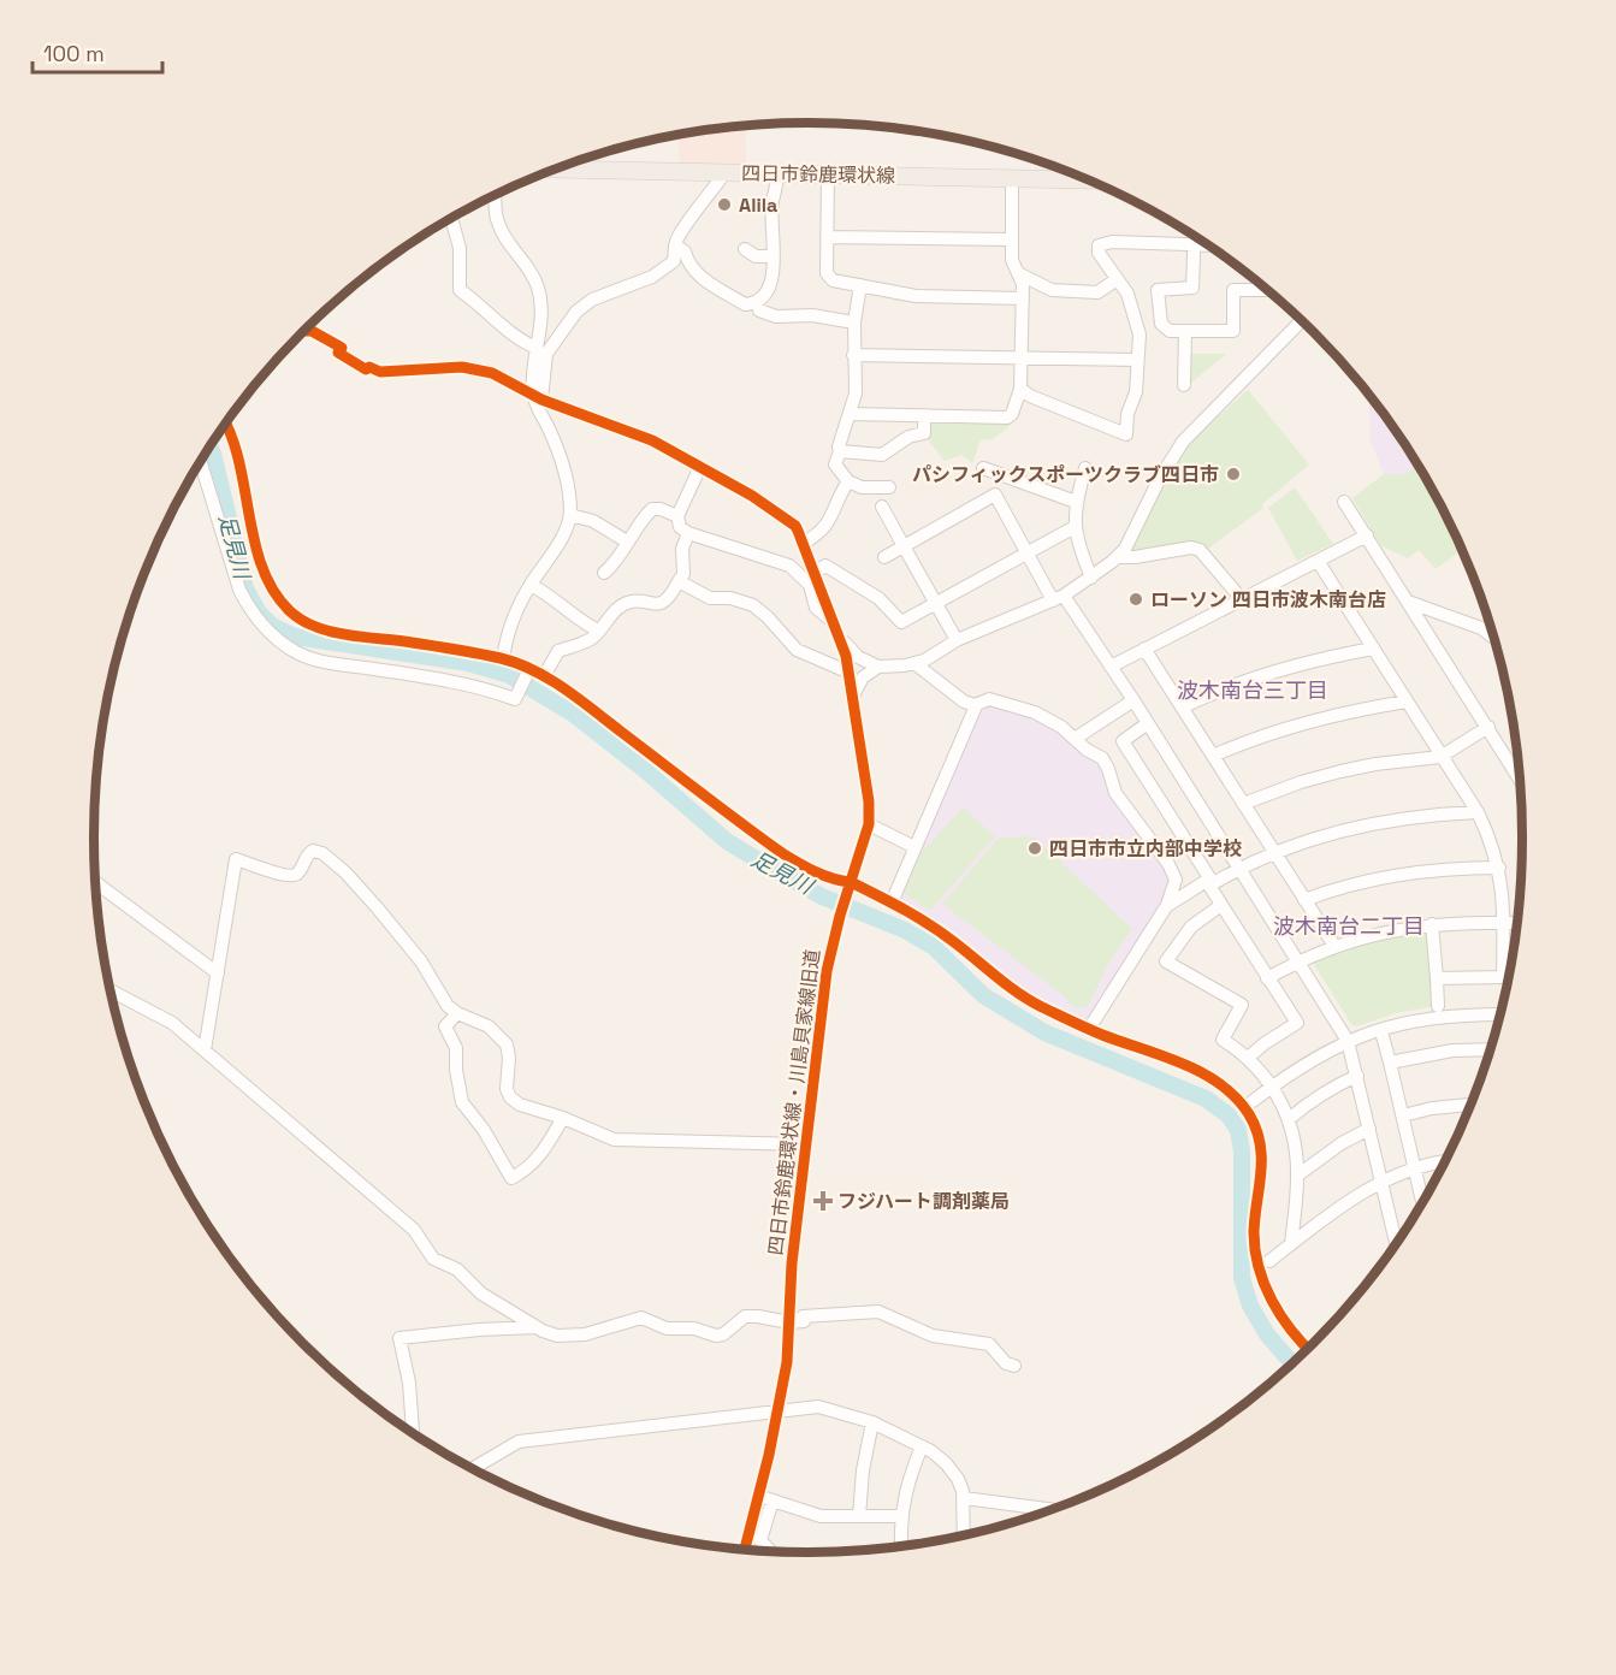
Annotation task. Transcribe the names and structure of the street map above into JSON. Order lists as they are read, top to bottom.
{
  "streets": {
    "main road": ["四日市鈴鹿環状線"],
    "street": ["四日市鈴鹿環状線・川島貝家線旧道"]
  },
  "districts": ["波木南台三丁目", "波木南台二丁目"],
  "water": ["足見川"],
  "places": {
    "other": [
      "Alila",
      "パシフィックスポーツクラブ四日市",
      "ローソン 四日市波木南台店",
      "四日市市立内部中学校"
    ],
    "health": ["フジハート調剤薬局"]
  },
  "scale_bar": "100 m"
}
